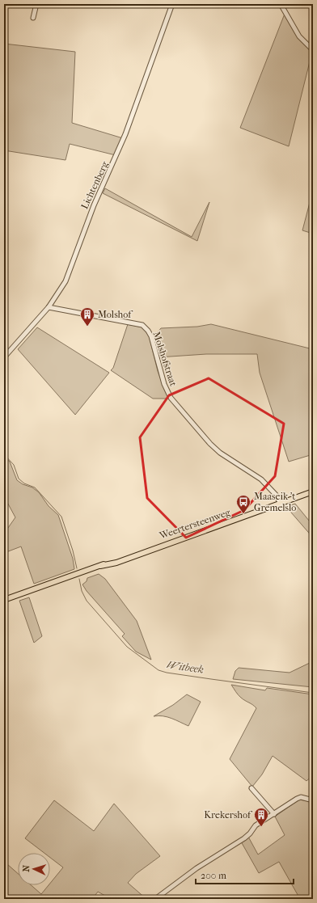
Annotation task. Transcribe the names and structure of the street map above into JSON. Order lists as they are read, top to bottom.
{
  "streets": {
    "main road": ["Weertersteenweg"],
    "street": ["Lichtenberg", "Molshofstraat"]
  },
  "crossings": [
    ["Lichtenberg", "Molshofstraat"],
    ["Molshofstraat", "Weertersteenweg"]
  ],
  "water": ["Witbeek"],
  "places": {
    "building": ["Molshof", "Krekershof"],
    "bus stop": ["Maaseik 't Gremelslo"]
  },
  "scale_bar": "200 m",
  "north": "left"
}
